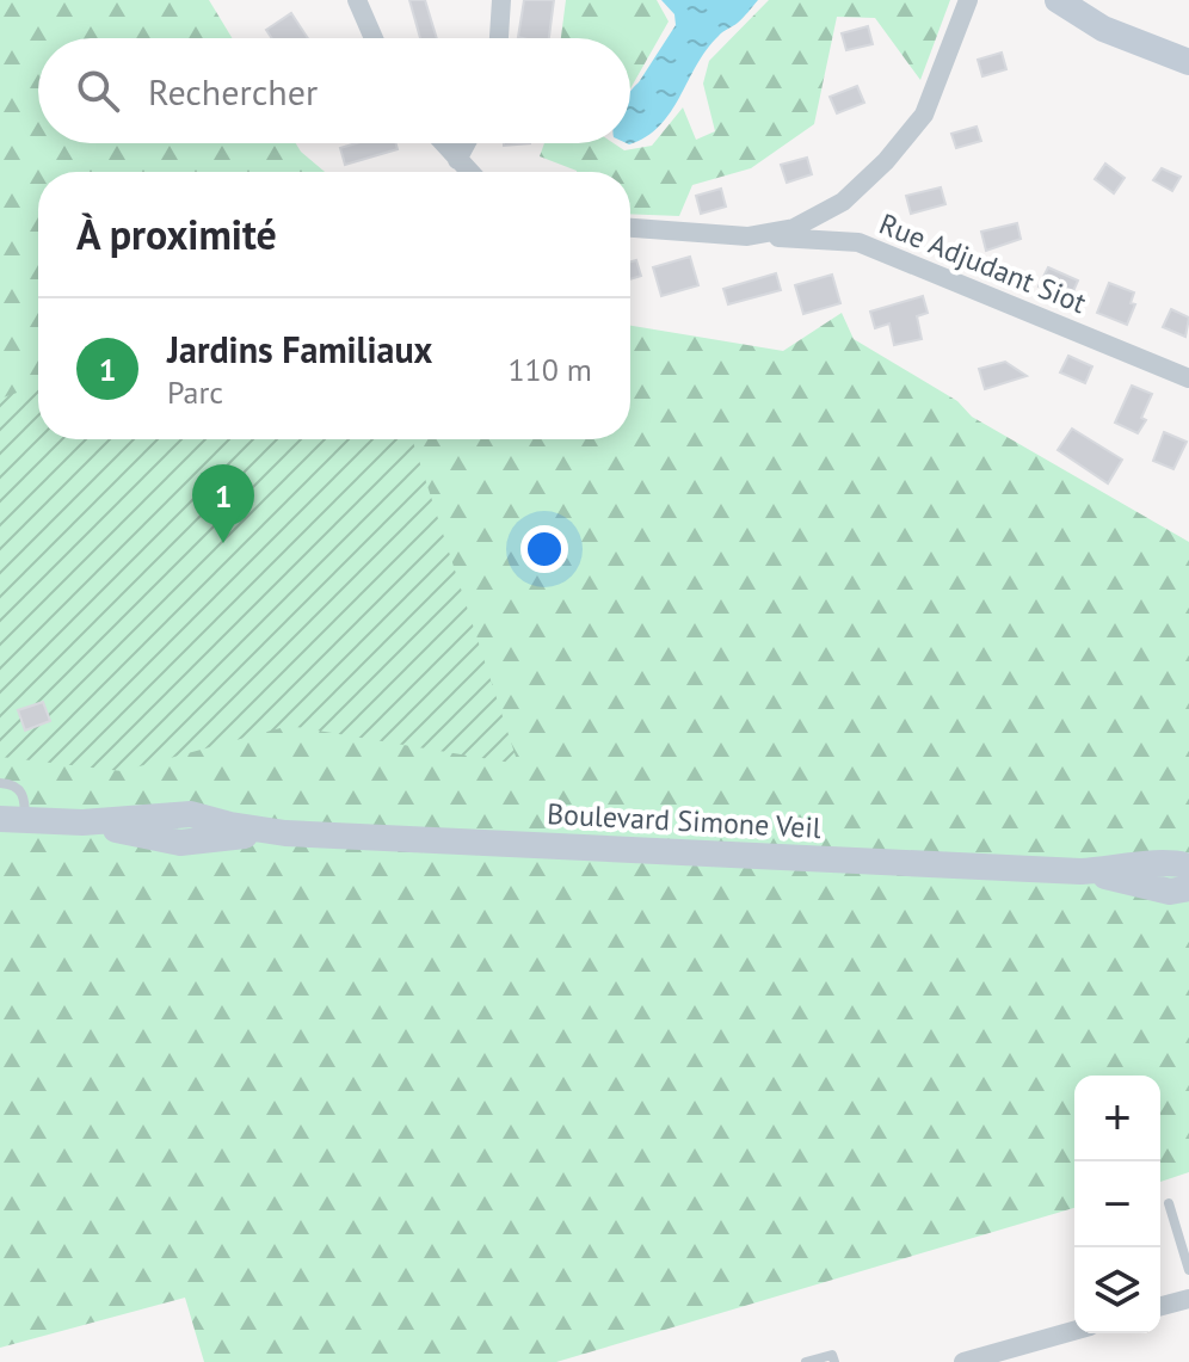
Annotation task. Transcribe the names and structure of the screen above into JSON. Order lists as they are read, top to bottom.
{
  "streets": {
    "main road": ["Boulevard Simone Veil"],
    "street": ["Rue Adjudant Siot"]
  },
  "page": {
    "search": "Rechercher",
    "heading": "À proximité",
    "list": [
      {
        "mark": "1",
        "name": "Jardins Familiaux",
        "note": "Parc",
        "value": "110 m"
      }
    ],
    "pins": "1",
    "map_buttons": ["+", "−"]
  }
}
